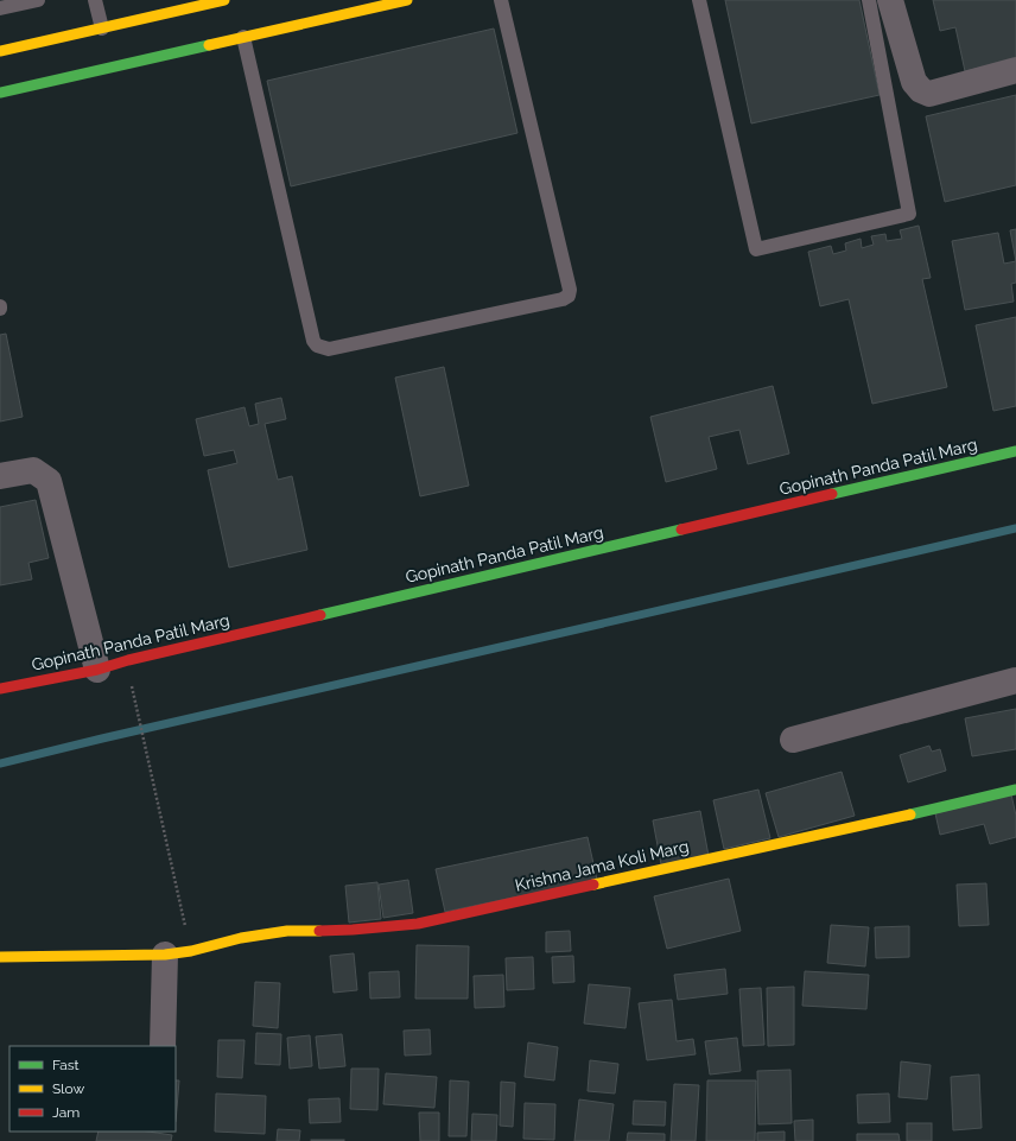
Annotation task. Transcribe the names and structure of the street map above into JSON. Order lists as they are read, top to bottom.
{
  "streets": {
    "street": ["Gopinath Panda Patil Marg", "Krishna Jama Koli Marg"]
  },
  "legend": ["Fast", "Slow", "Jam"]
}
